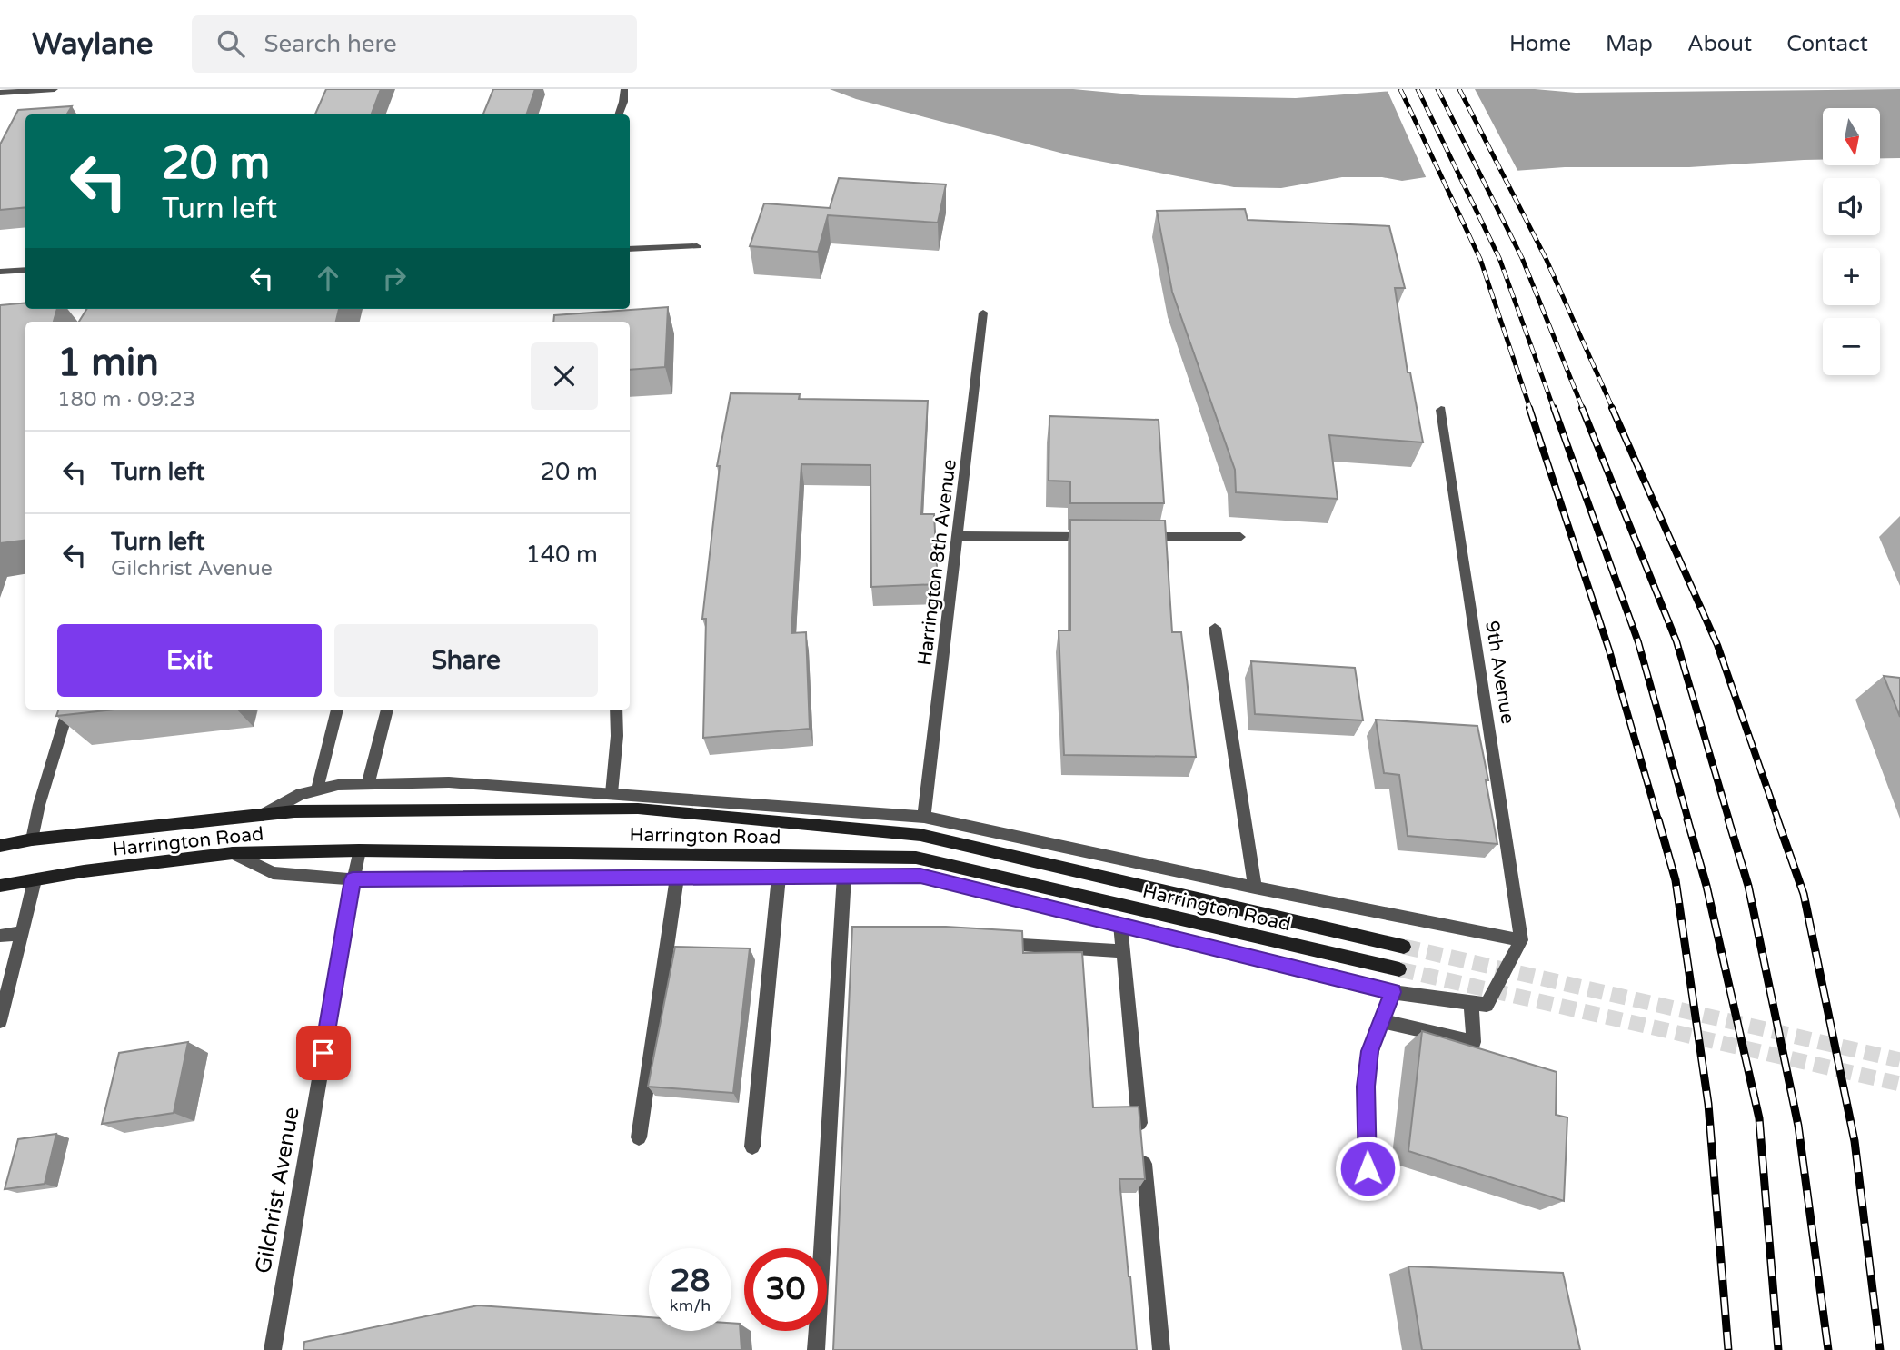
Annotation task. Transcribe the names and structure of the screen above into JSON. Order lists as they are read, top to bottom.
{
  "streets": {
    "street": [
      "Harrington 8th Avenue",
      "9th Avenue",
      "Harrington Road",
      "Gilchrist Avenue"
    ]
  },
  "crossings": [
    ["Harrington Road", "Gilchrist Avenue"]
  ],
  "north": "bottom",
  "page": {
    "header": "Waylane",
    "search": "Search here",
    "nav": [
      "Home",
      "Map",
      "About",
      "Contact"
    ],
    "map_buttons": ["+", "−"],
    "turn": ["20 m", "Turn left"],
    "heading": ["1 min", "180 m · 09:23"],
    "list": [
      {
        "name": "Turn left",
        "value": "20 m"
      },
      {
        "name": "Turn left",
        "note": "Gilchrist Avenue",
        "value": "140 m"
      }
    ],
    "buttons": ["Exit", "Share"],
    "speed": "28 km/h",
    "limit": "30"
  }
}
